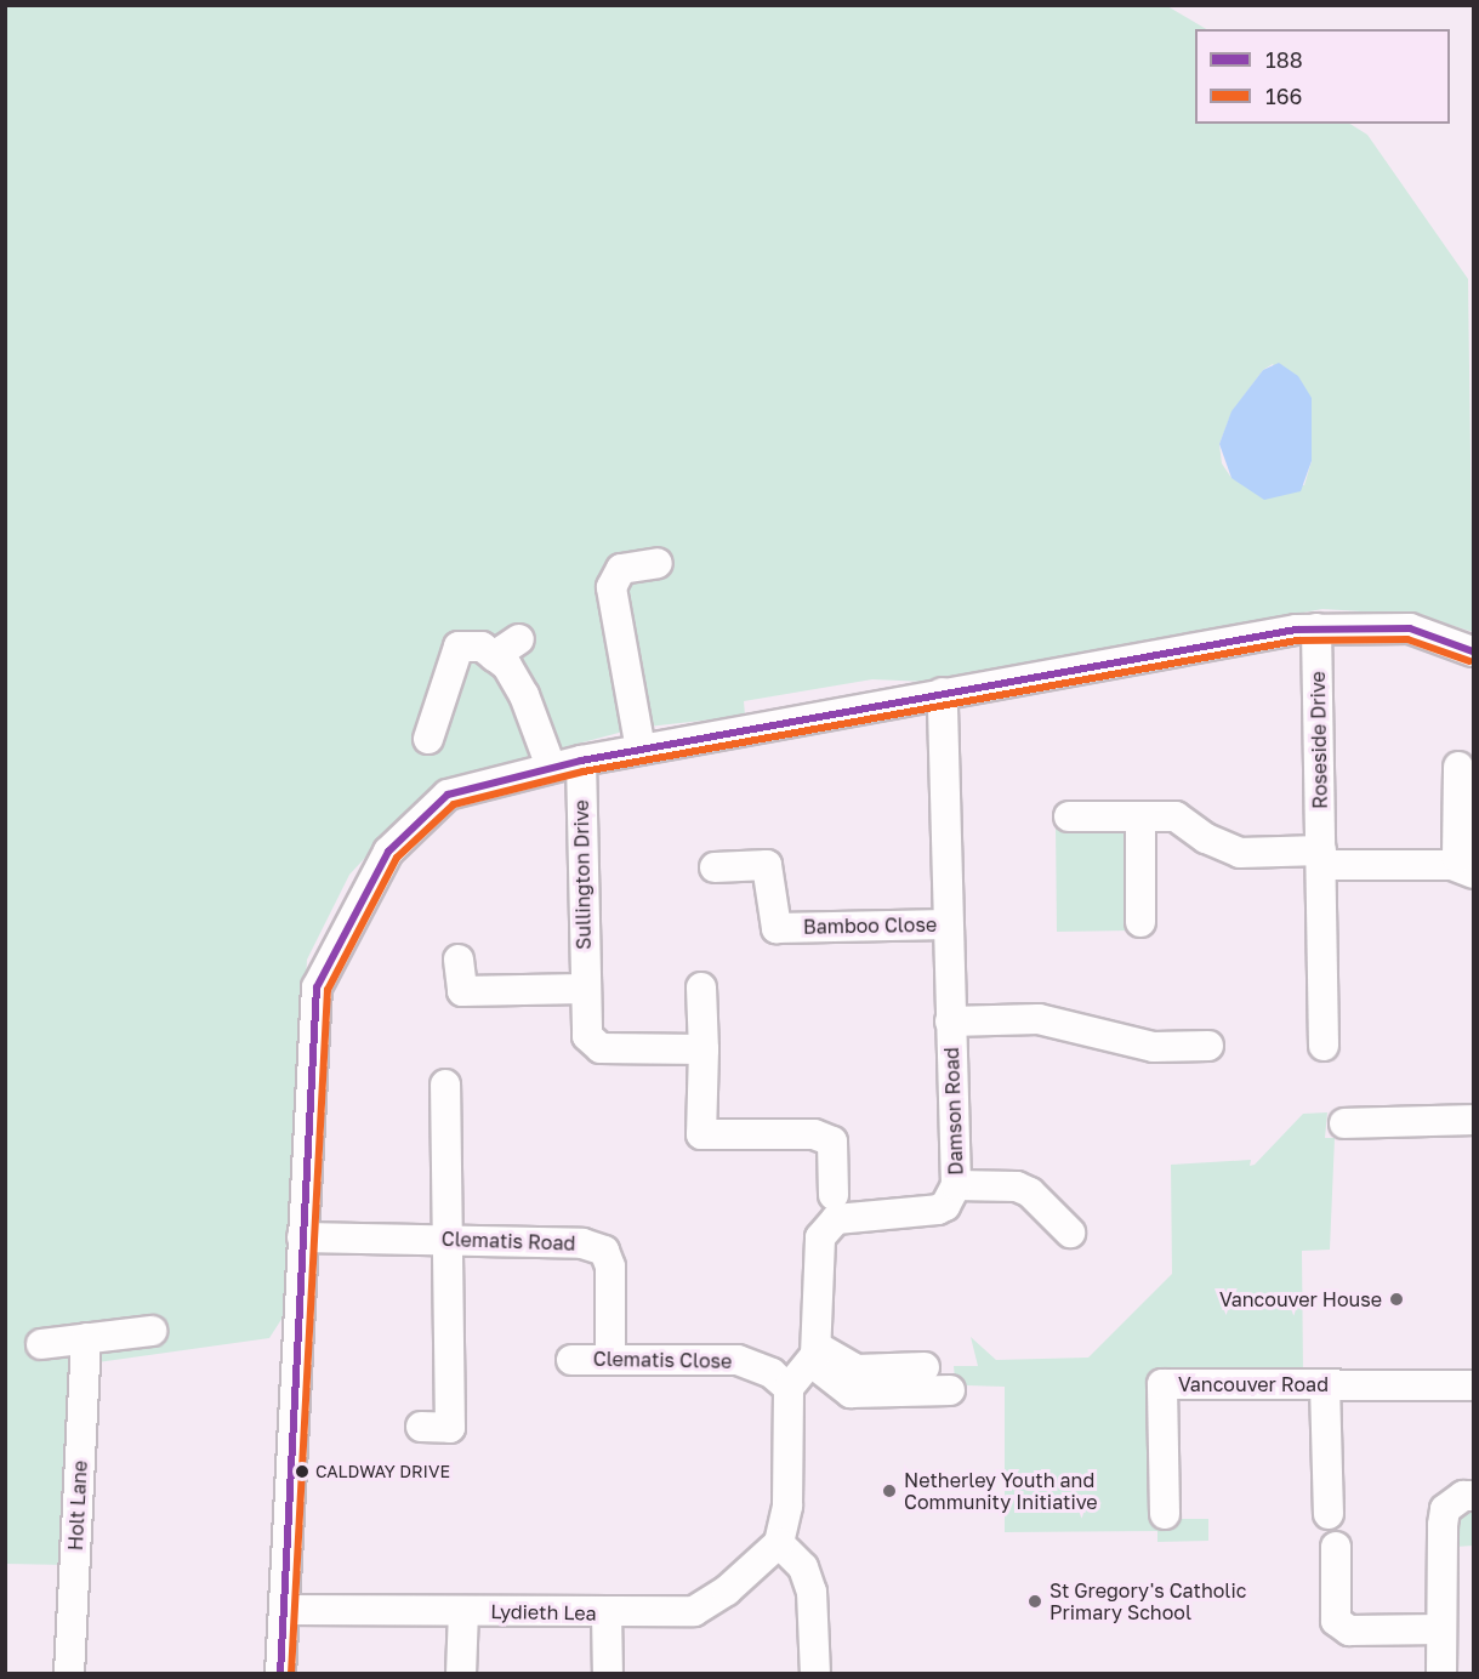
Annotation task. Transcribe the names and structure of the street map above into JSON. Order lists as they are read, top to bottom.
{
  "streets": {
    "street": [
      "Roseside Drive",
      "Sullington Drive",
      "Bamboo Close",
      "Damson Road",
      "Clematis Road",
      "Clematis Close",
      "Vancouver Road",
      "Holt Lane",
      "Lydieth Lea"
    ]
  },
  "crossings": [
    ["Bamboo Close", "Damson Road"],
    ["Clematis Road", "Clematis Close"]
  ],
  "places": [
    "Vancouver House",
    "CALDWAY DRIVE",
    "Netherley Youth and Community Initiative",
    "St Gregory's Catholic Primary School"
  ],
  "lines": ["transit line 188", "transit line 166"],
  "legend": ["188", "166"]
}
